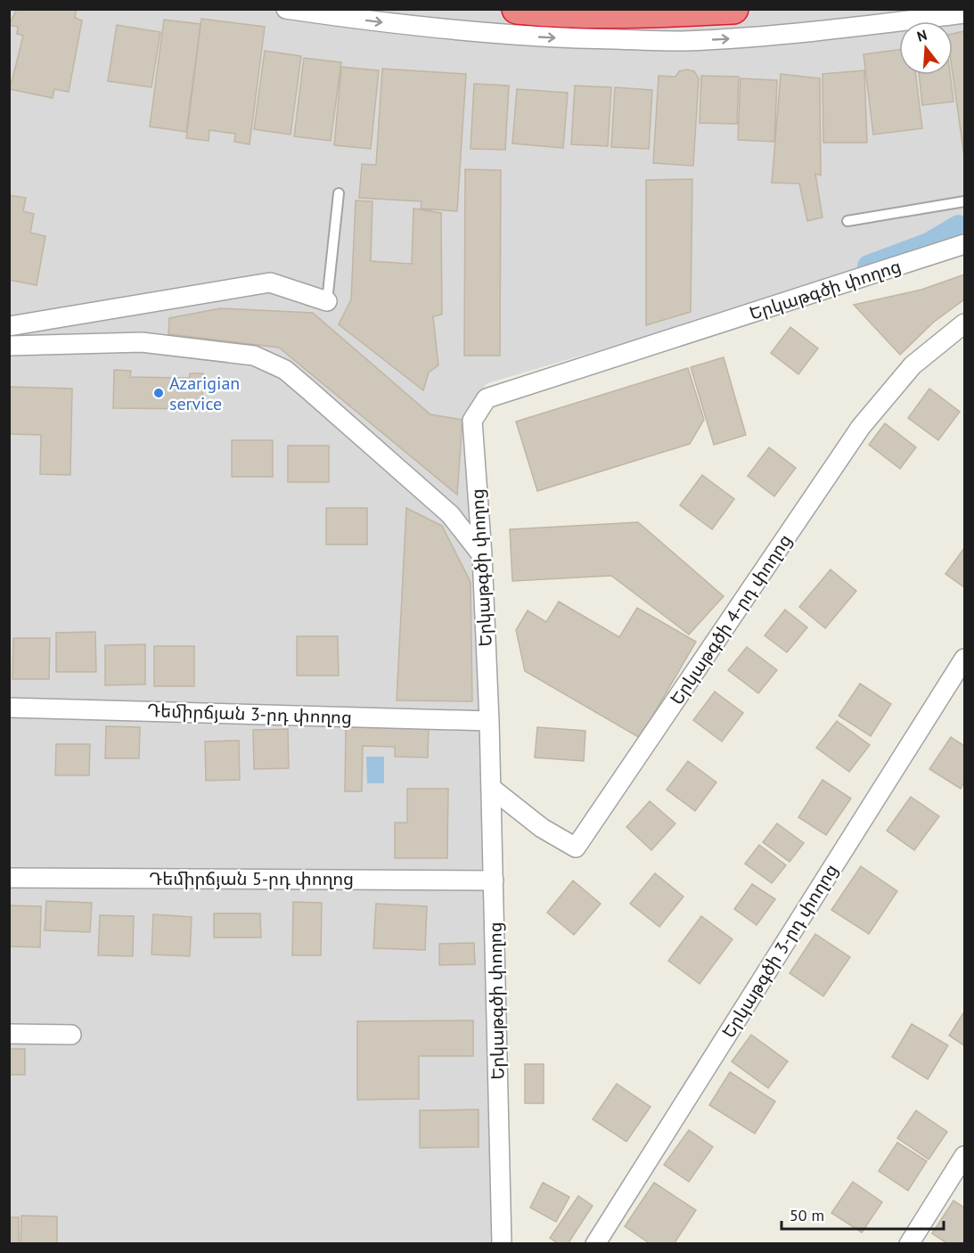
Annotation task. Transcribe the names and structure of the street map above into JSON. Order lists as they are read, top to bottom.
{
  "streets": {
    "street": [
      "Երկաթգծի փողոց",
      "Երկաթգծի 4-րդ փողոց",
      "Դեմիրճյան 3-րդ փողոց",
      "Դեմիրճյան 5-րդ փողոց",
      "Երկաթգծի 3-րդ փողոց"
    ]
  },
  "crossings": [
    ["Երկաթգծի փողոց", "Երկաթգծի 4-րդ փողոց"],
    ["Երկաթգծի փողոց", "Դեմիրճյան 3-րդ փողոց"],
    ["Երկաթգծի փողոց", "Դեմիրճյան 5-րդ փողոց"]
  ],
  "places": ["Azarigian service"],
  "scale_bar": "50 m",
  "north": "top"
}
